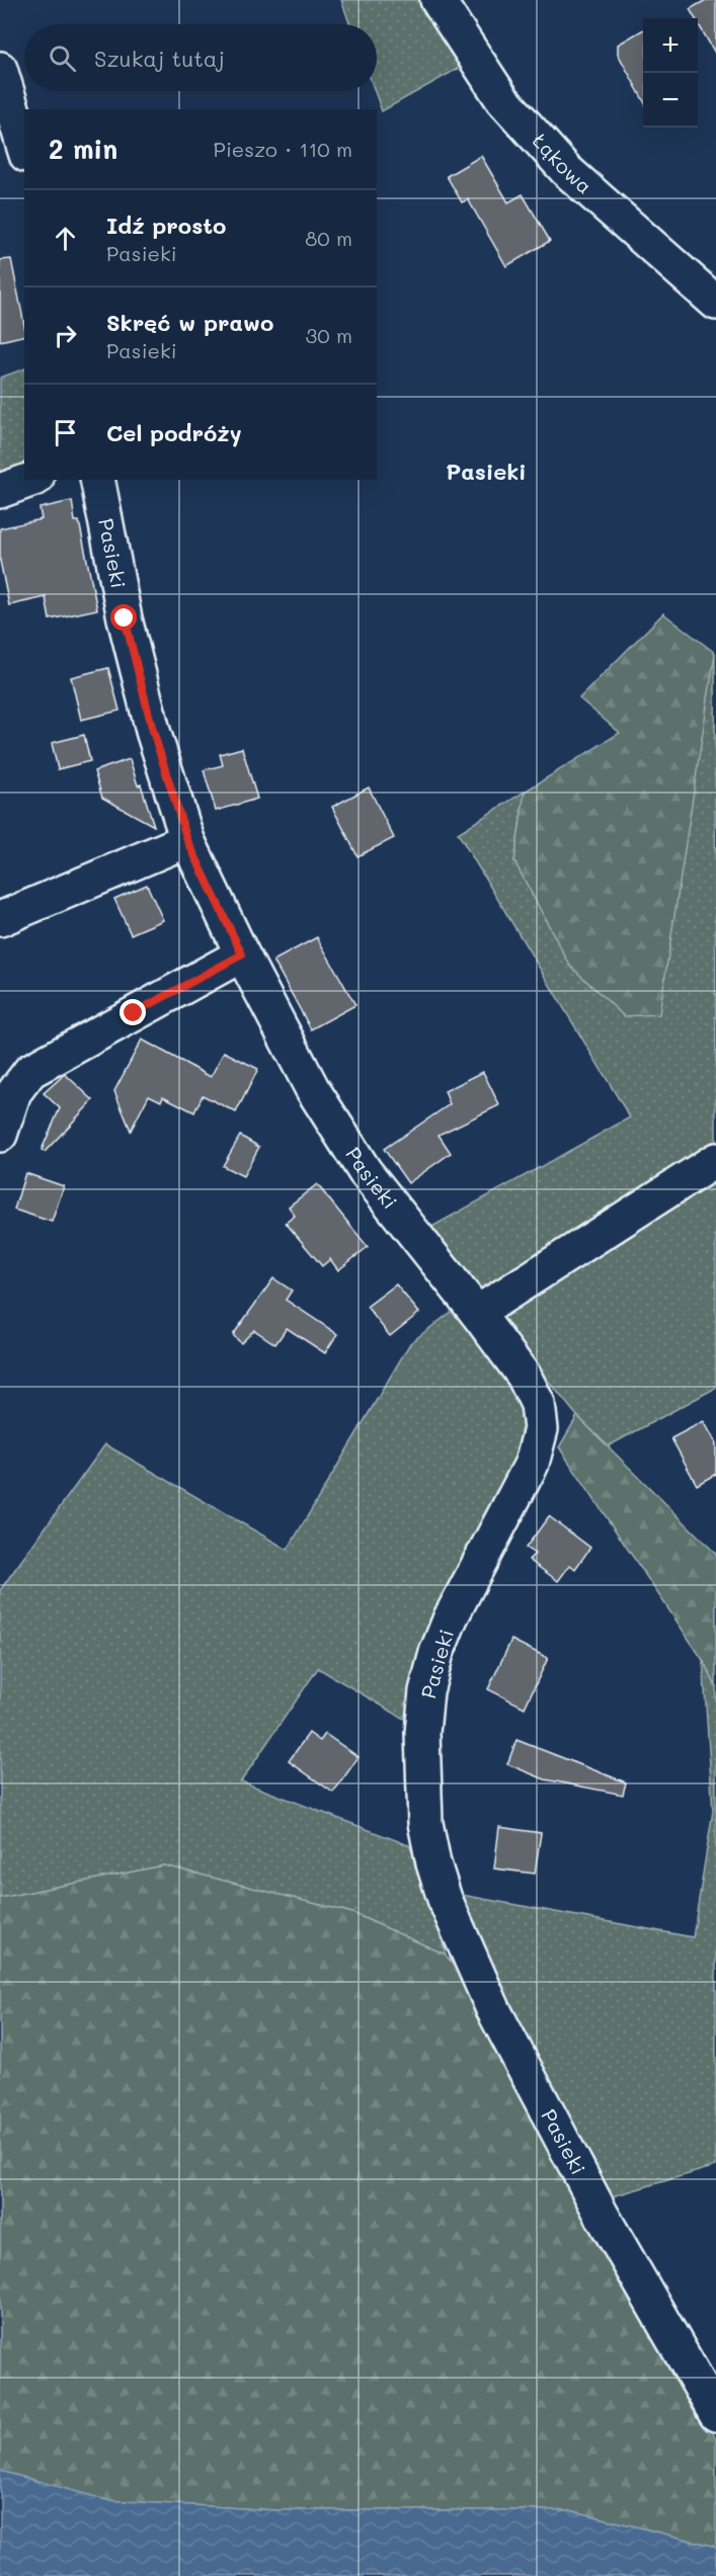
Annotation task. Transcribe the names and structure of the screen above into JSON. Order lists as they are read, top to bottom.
{
  "streets": {
    "street": ["Łąkowa", "Pasieki"]
  },
  "districts": ["Pasieki"],
  "page": {
    "map_buttons": ["+", "−"],
    "search": "Szukaj tutaj",
    "heading": ["2 min", "Pieszo · 110 m"],
    "list": [
      ["Idź prosto", "Pasieki", "80 m"],
      ["Skręć w prawo", "Pasieki", "30 m"],
      "Cel podróży"
    ]
  }
}
